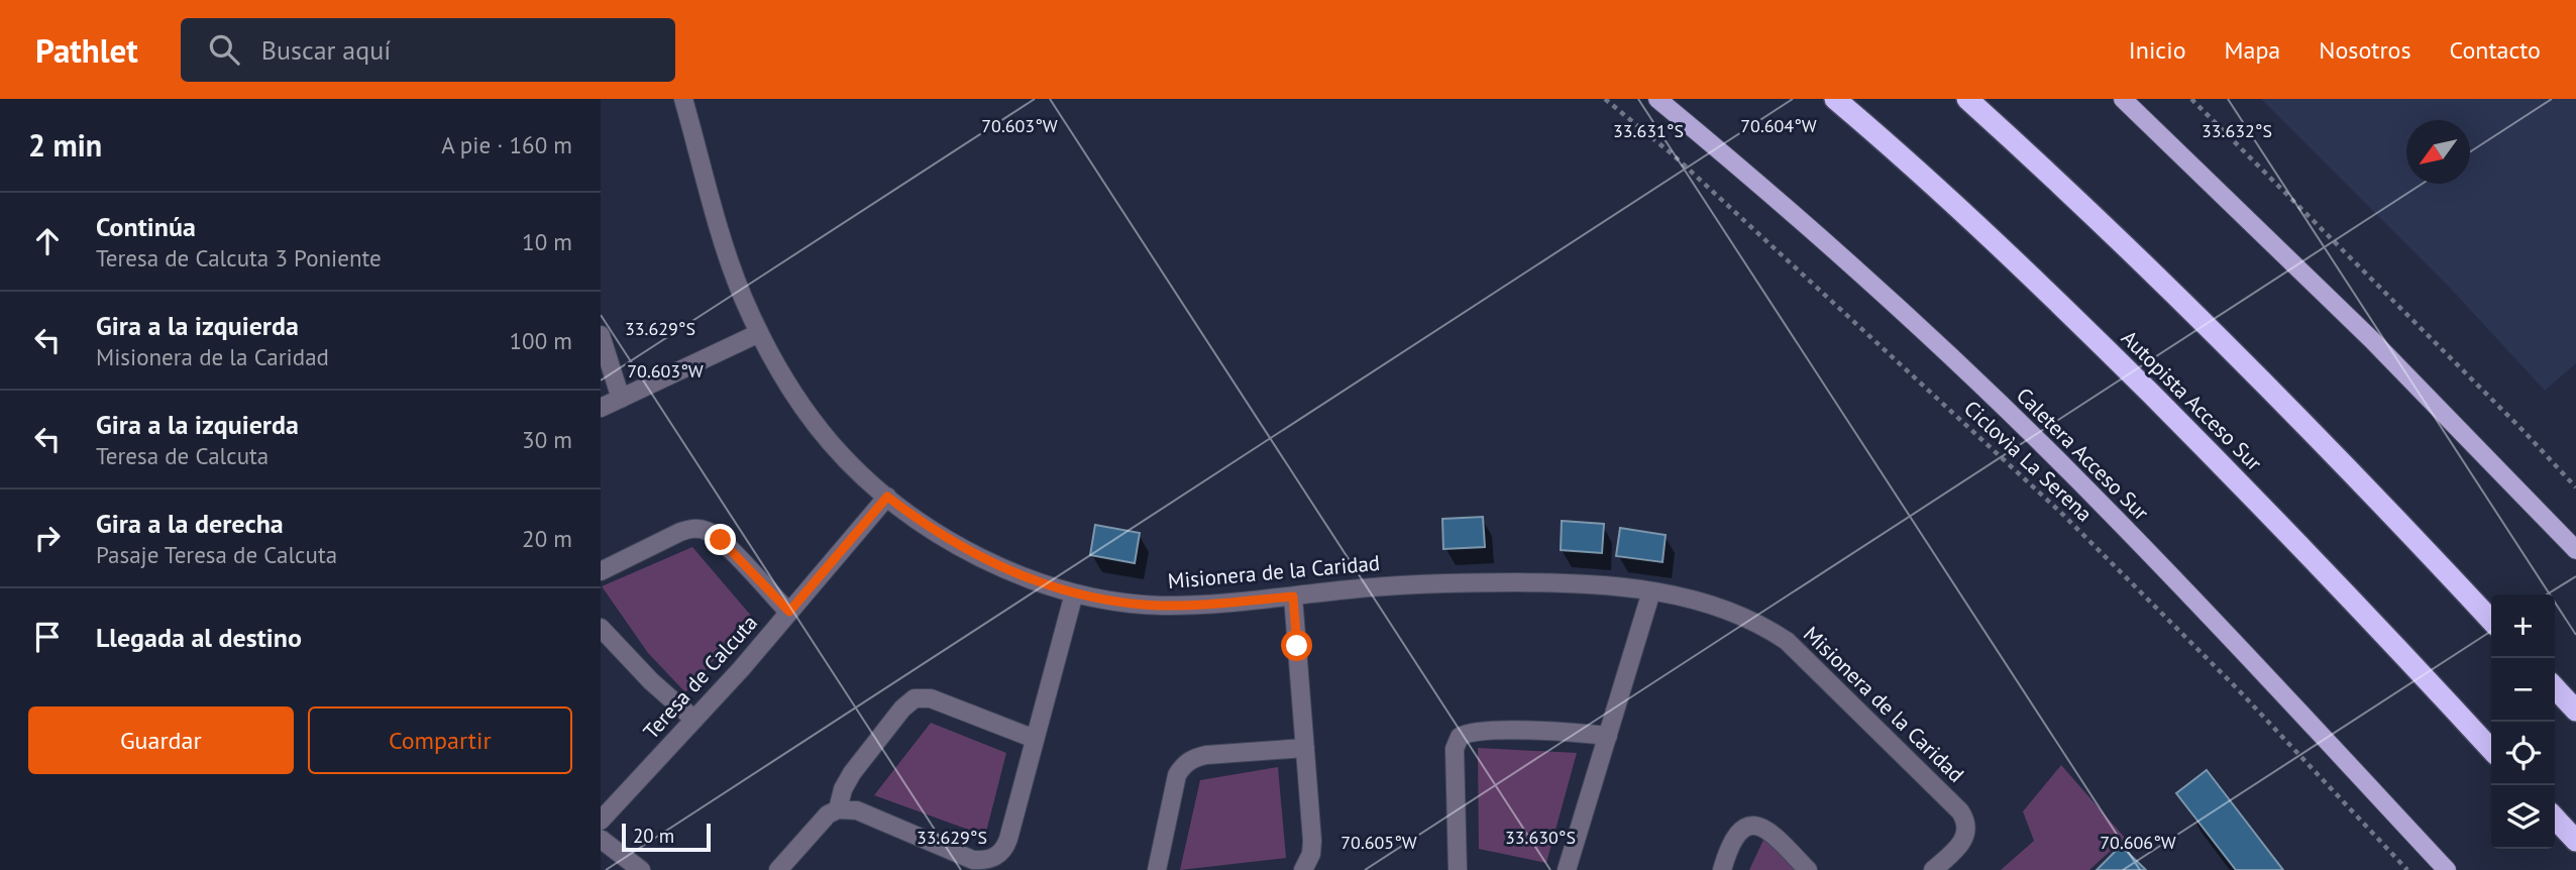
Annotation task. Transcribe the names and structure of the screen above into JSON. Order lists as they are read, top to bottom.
{
  "streets": {
    "highway": ["Autopista Acceso Sur"],
    "main road": ["Caletera Acceso Sur"],
    "street": ["Misionera de la Caridad", "Teresa de Calcuta"],
    "path": ["Ciclovìa La Serena"]
  },
  "crossings": [
    ["Misionera de la Caridad", "Teresa de Calcuta"]
  ],
  "scale_bar": "20 m",
  "north": "bottom left",
  "page": {
    "header": "Pathlet",
    "search": "Buscar aquí",
    "nav": [
      "Inicio",
      "Mapa",
      "Nosotros",
      "Contacto"
    ],
    "heading": ["2 min", "A pie · 160 m"],
    "list": [
      ["Continúa", "Teresa de Calcuta 3 Poniente", "10 m"],
      ["Gira a la izquierda", "Misionera de la Caridad", "100 m"],
      ["Gira a la izquierda", "Teresa de Calcuta", "30 m"],
      ["Gira a la derecha", "Pasaje Teresa de Calcuta", "20 m"],
      "Llegada al destino"
    ],
    "map_buttons": ["+", "−"],
    "buttons": ["Guardar", "Compartir"],
    "scale": "20 m"
  },
  "coordinates": [
    "70.603°W",
    "70.604°W",
    "33.631°S",
    "33.632°S",
    "33.629°S",
    "33.630°S",
    "70.605°W",
    "70.606°W"
  ]
}
